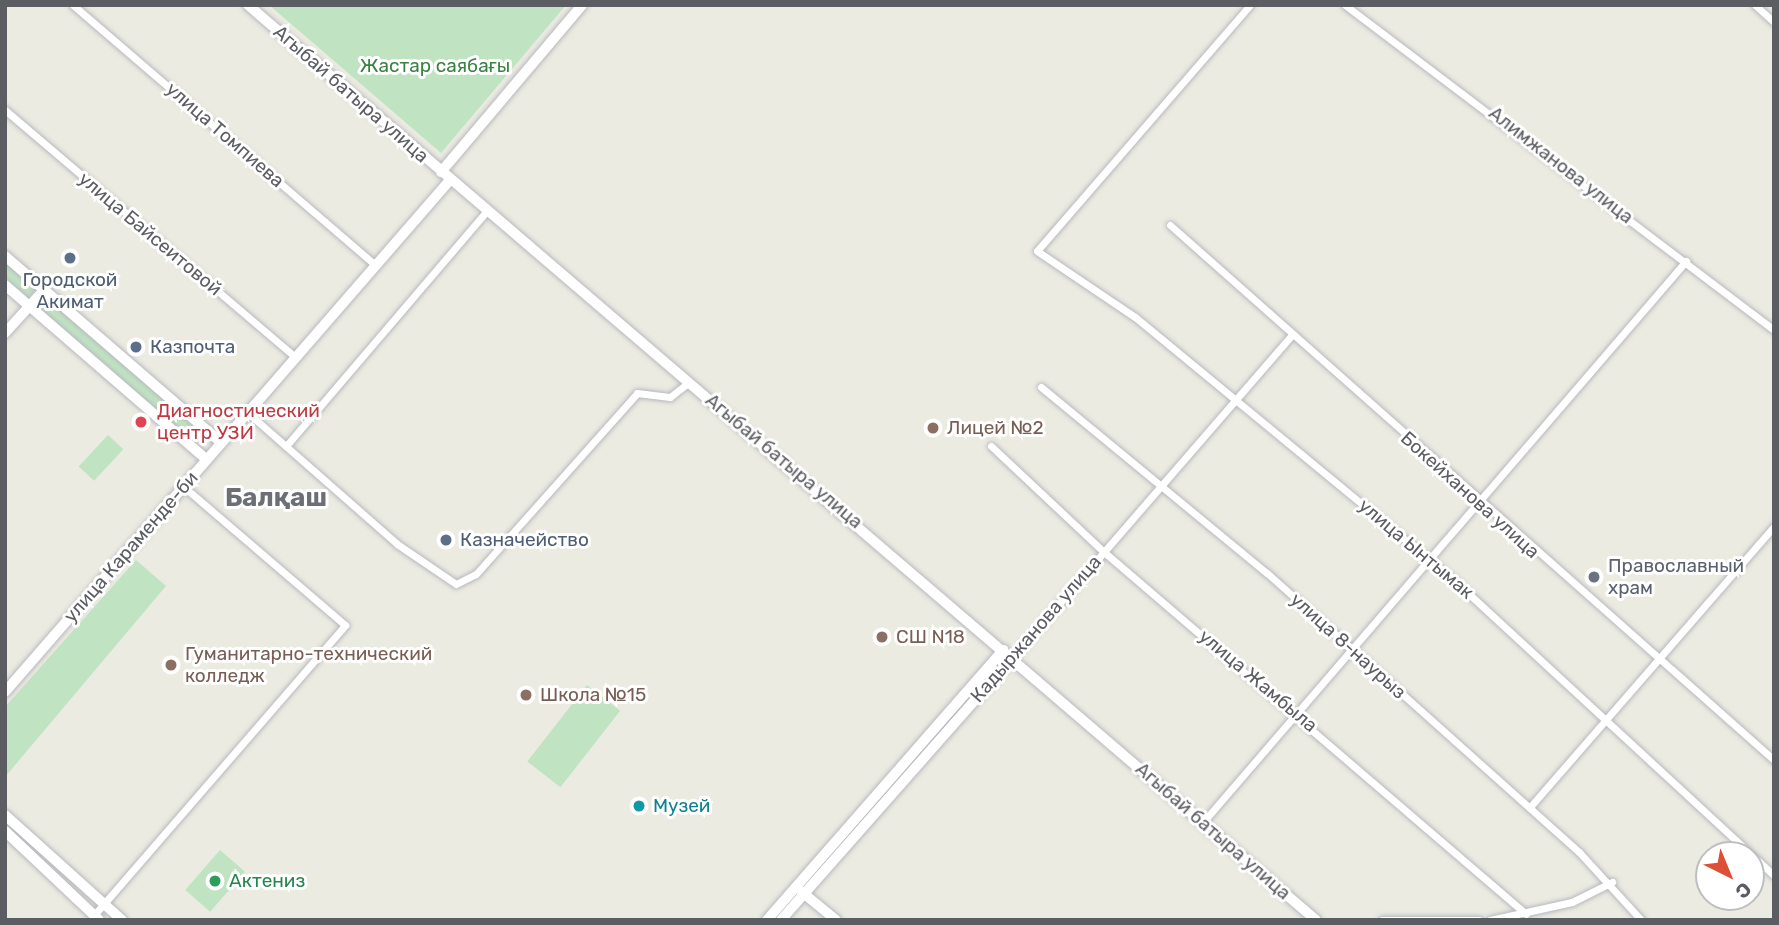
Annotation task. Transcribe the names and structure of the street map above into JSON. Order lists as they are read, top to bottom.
{
  "streets": {
    "main road": ["Агыбай батыра улица", "улица Караменде-би", "Кадыржанова улица"],
    "street": [
      "улица Томпиева",
      "Алимжанова улица",
      "улица Байсеитовой",
      "Бокейханова улица",
      "улица Ынтымак",
      "улица 8-наурыз",
      "улица Жамбыла"
    ]
  },
  "crossings": [
    ["Агыбай батыра улица", "улица Караменде-би"],
    ["Агыбай батыра улица", "Кадыржанова улица"],
    ["улица Томпиева", "улица Караменде-би"],
    ["улица Байсеитовой", "улица Караменде-би"],
    ["Бокейханова улица", "Кадыржанова улица"],
    ["улица Ынтымак", "Кадыржанова улица"],
    ["Кадыржанова улица", "улица 8-наурыз"],
    ["Кадыржанова улица", "улица Жамбыла"]
  ],
  "districts": ["Балқаш"],
  "parks": ["Жастар саябағы"],
  "places": [
    "Городской Акимат",
    "Казпочта",
    "Диагностический центр УЗИ",
    "Лицей №2",
    "Казначейство",
    "Православный храм",
    "СШ N18",
    "Гуманитарно-технический колледж",
    "Школа №15",
    "Музей",
    "Актениз"
  ],
  "north": "bottom right"
}
